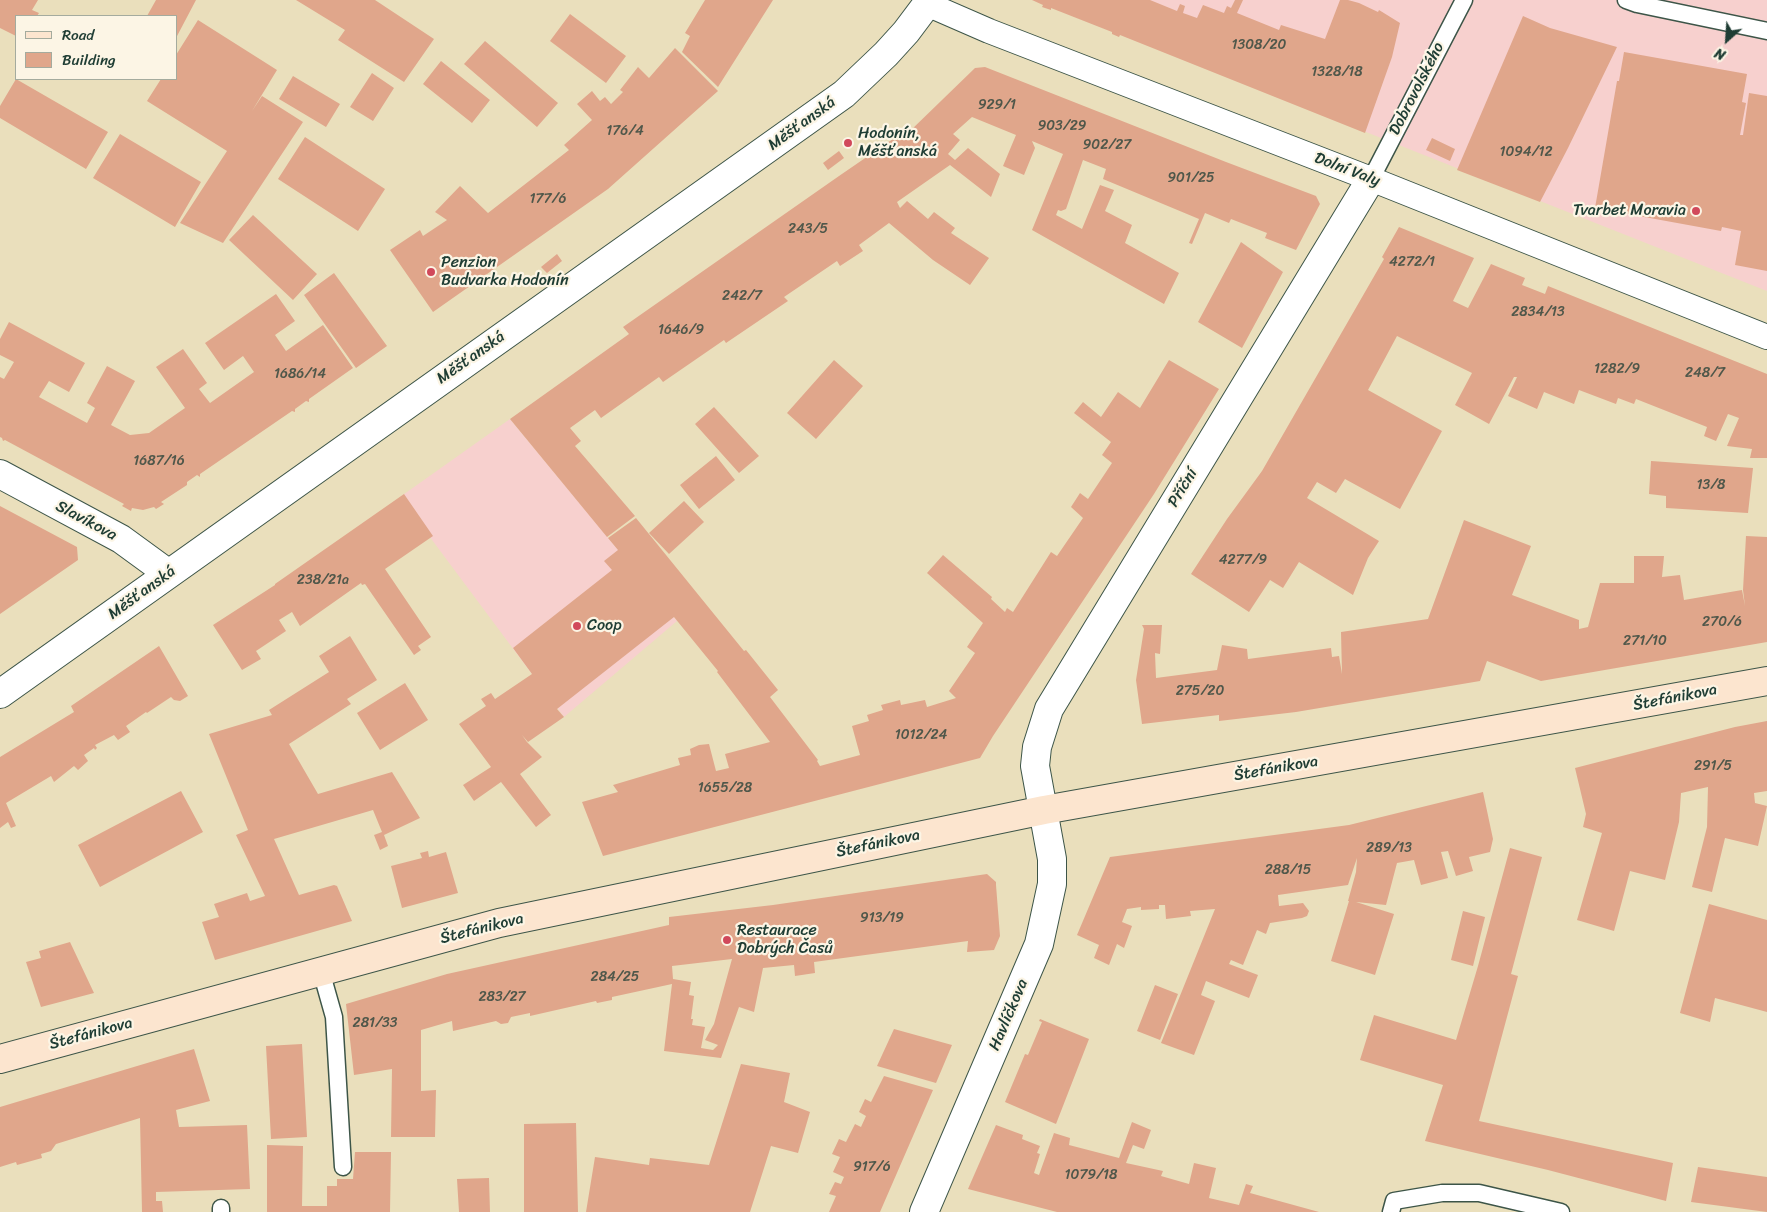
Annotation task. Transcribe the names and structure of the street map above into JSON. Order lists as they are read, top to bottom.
{
  "streets": {
    "main road": ["Štefánikova"],
    "street": [
      "Měšťanská",
      "Dolní Valy",
      "Příční",
      "Slavíkova",
      "Havlíčkova"
    ],
    "lane": ["Dobrovolského"]
  },
  "crossings": [
    ["Dobrovolského", "Dolní Valy"],
    ["Dobrovolského", "Příční"],
    ["Měšťanská", "Dolní Valy"],
    ["Měšťanská", "Slavíkova"],
    ["Dolní Valy", "Příční"],
    ["Příční", "Štefánikova"],
    ["Příční", "Havlíčkova"],
    ["Štefánikova", "Havlíčkova"]
  ],
  "places": [
    "Hodonín, Měšťanská",
    "Tvarbet Moravia",
    "Penzion Budvarka Hodonín",
    "Coop",
    "Restaurace Dobrých Časů"
  ],
  "house_numbers": [
    "1308/20",
    "1328/18",
    "929/1",
    "903/29",
    "176/4",
    "902/27",
    "1094/12",
    "901/25",
    "177/6",
    "243/5",
    "4272/1",
    "242/7",
    "2834/13",
    "1646/9",
    "1282/9",
    "248/7",
    "1686/14",
    "1687/16",
    "13/8",
    "4277/9",
    "238/21a",
    "270/6",
    "271/10",
    "275/20",
    "1012/24",
    "291/5",
    "1655/28",
    "289/13",
    "288/15",
    "913/19",
    "284/25",
    "283/27",
    "281/33",
    "917/6",
    "1079/18"
  ],
  "legend": ["Road", "Building"],
  "north": "bottom left"
}
